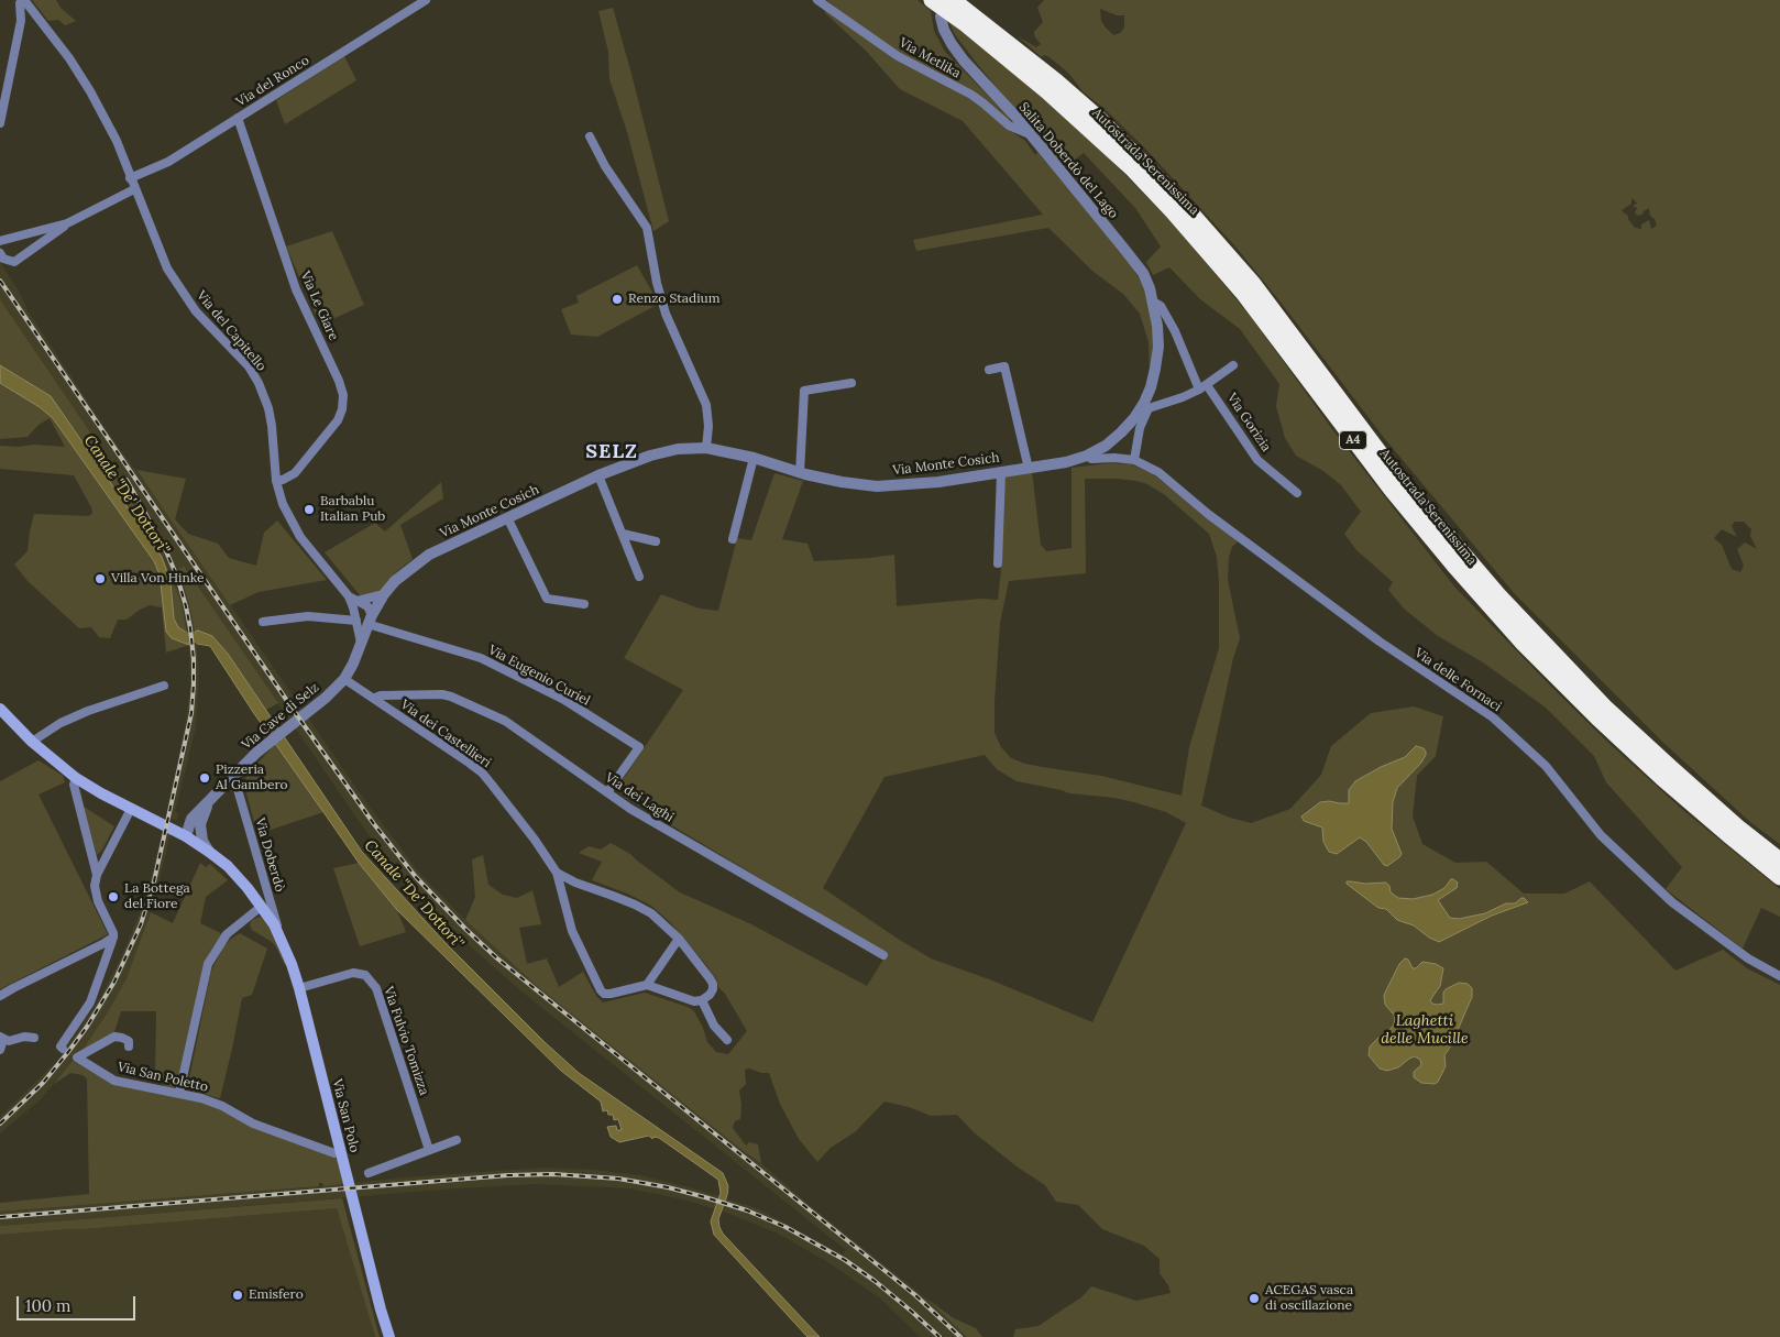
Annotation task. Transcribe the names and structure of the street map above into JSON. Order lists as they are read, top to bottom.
{
  "streets": {
    "highway": ["Autostrada Serenissima", "A4"],
    "main road": ["Via San Polo"],
    "street": [
      "Via Metlika",
      "Via del Ronco",
      "Salita Doberdò del Lago",
      "Via Le Giare",
      "Via del Capitello",
      "Via Gorizia",
      "Via Monte Cosich",
      "Via Eugenio Curiel",
      "Via delle Fornaci",
      "Via Cave di Selz",
      "Via dei Castellieri",
      "Via dei Laghi",
      "Via Doberdò",
      "Via Fulvio Tomizza",
      "Via San Poletto"
    ]
  },
  "crossings": [
    ["Via Metlika", "Salita Doberdò del Lago"],
    ["Via del Ronco", "Via Le Giare"],
    ["Via del Ronco", "Via del Capitello"],
    ["Salita Doberdò del Lago", "Via Gorizia"],
    ["Salita Doberdò del Lago", "Via Monte Cosich"],
    ["Salita Doberdò del Lago", "Via delle Fornaci"],
    ["Via Le Giare", "Via del Capitello"],
    ["Via del Capitello", "Via Monte Cosich"],
    ["Via del Capitello", "Via Eugenio Curiel"],
    ["Via Monte Cosich", "Via Eugenio Curiel"],
    ["Via Monte Cosich", "Via delle Fornaci"],
    ["Via Monte Cosich", "Via Cave di Selz"],
    ["Via Monte Cosich", "Via dei Castellieri"],
    ["Via Eugenio Curiel", "Via dei Laghi"],
    ["Via Cave di Selz", "Via dei Castellieri"],
    ["Via Cave di Selz", "Via Doberdò"],
    ["Via Cave di Selz", "Via San Polo"],
    ["Via dei Castellieri", "Via dei Laghi"],
    ["Via Doberdò", "Via San Polo"],
    ["Via Fulvio Tomizza", "Via San Polo"]
  ],
  "districts": ["SELZ"],
  "water": ["Canale \"De' Dottori\"", "Laghetti delle Mucille"],
  "places": [
    "Renzo Stadium",
    "Barbablu Italian Pub",
    "Villa Von Hinke",
    "Pizzeria Al Gambero",
    "La Bottega del Fiore",
    "Emisfero",
    "ACEGAS vasca di oscillazione"
  ],
  "scale_bar": "100 m"
}
